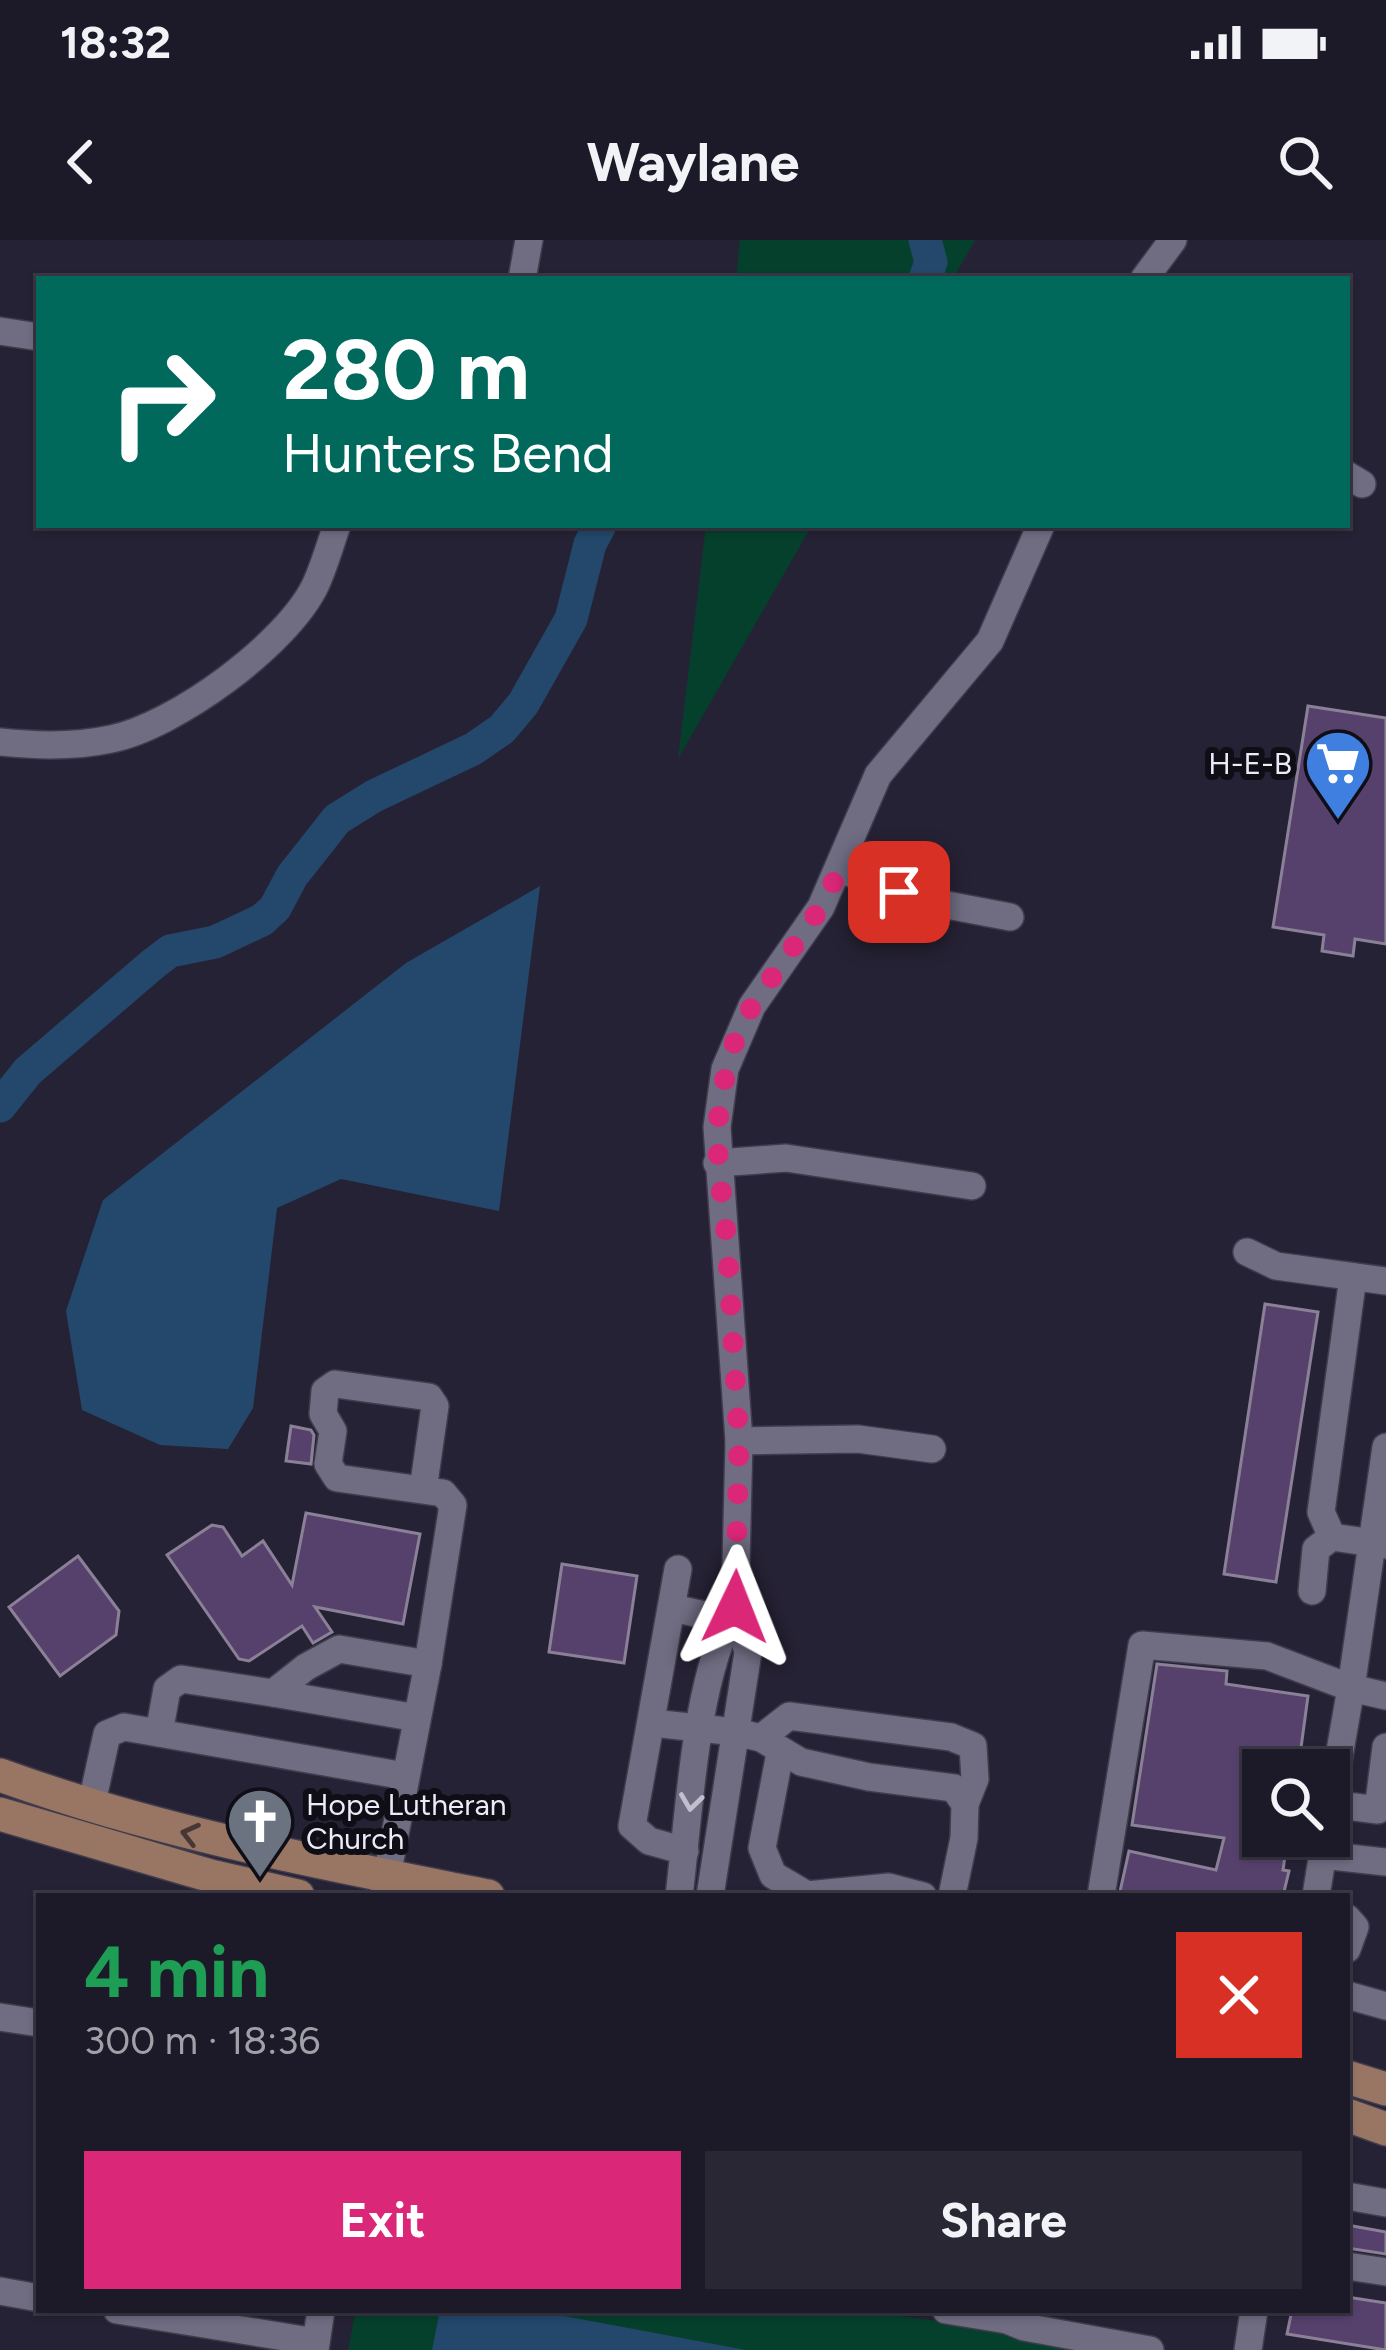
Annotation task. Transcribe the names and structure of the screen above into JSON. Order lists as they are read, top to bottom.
{
  "places": {
    "supermarket": ["H-E-B"],
    "church": ["Hope Lutheran Church"]
  },
  "page": {
    "status": "18:32",
    "header": "Waylane",
    "turn": ["280 m", "Hunters Bend"],
    "heading": ["4 min", "300 m · 18:36"],
    "buttons": ["Exit", "Share"]
  }
}
